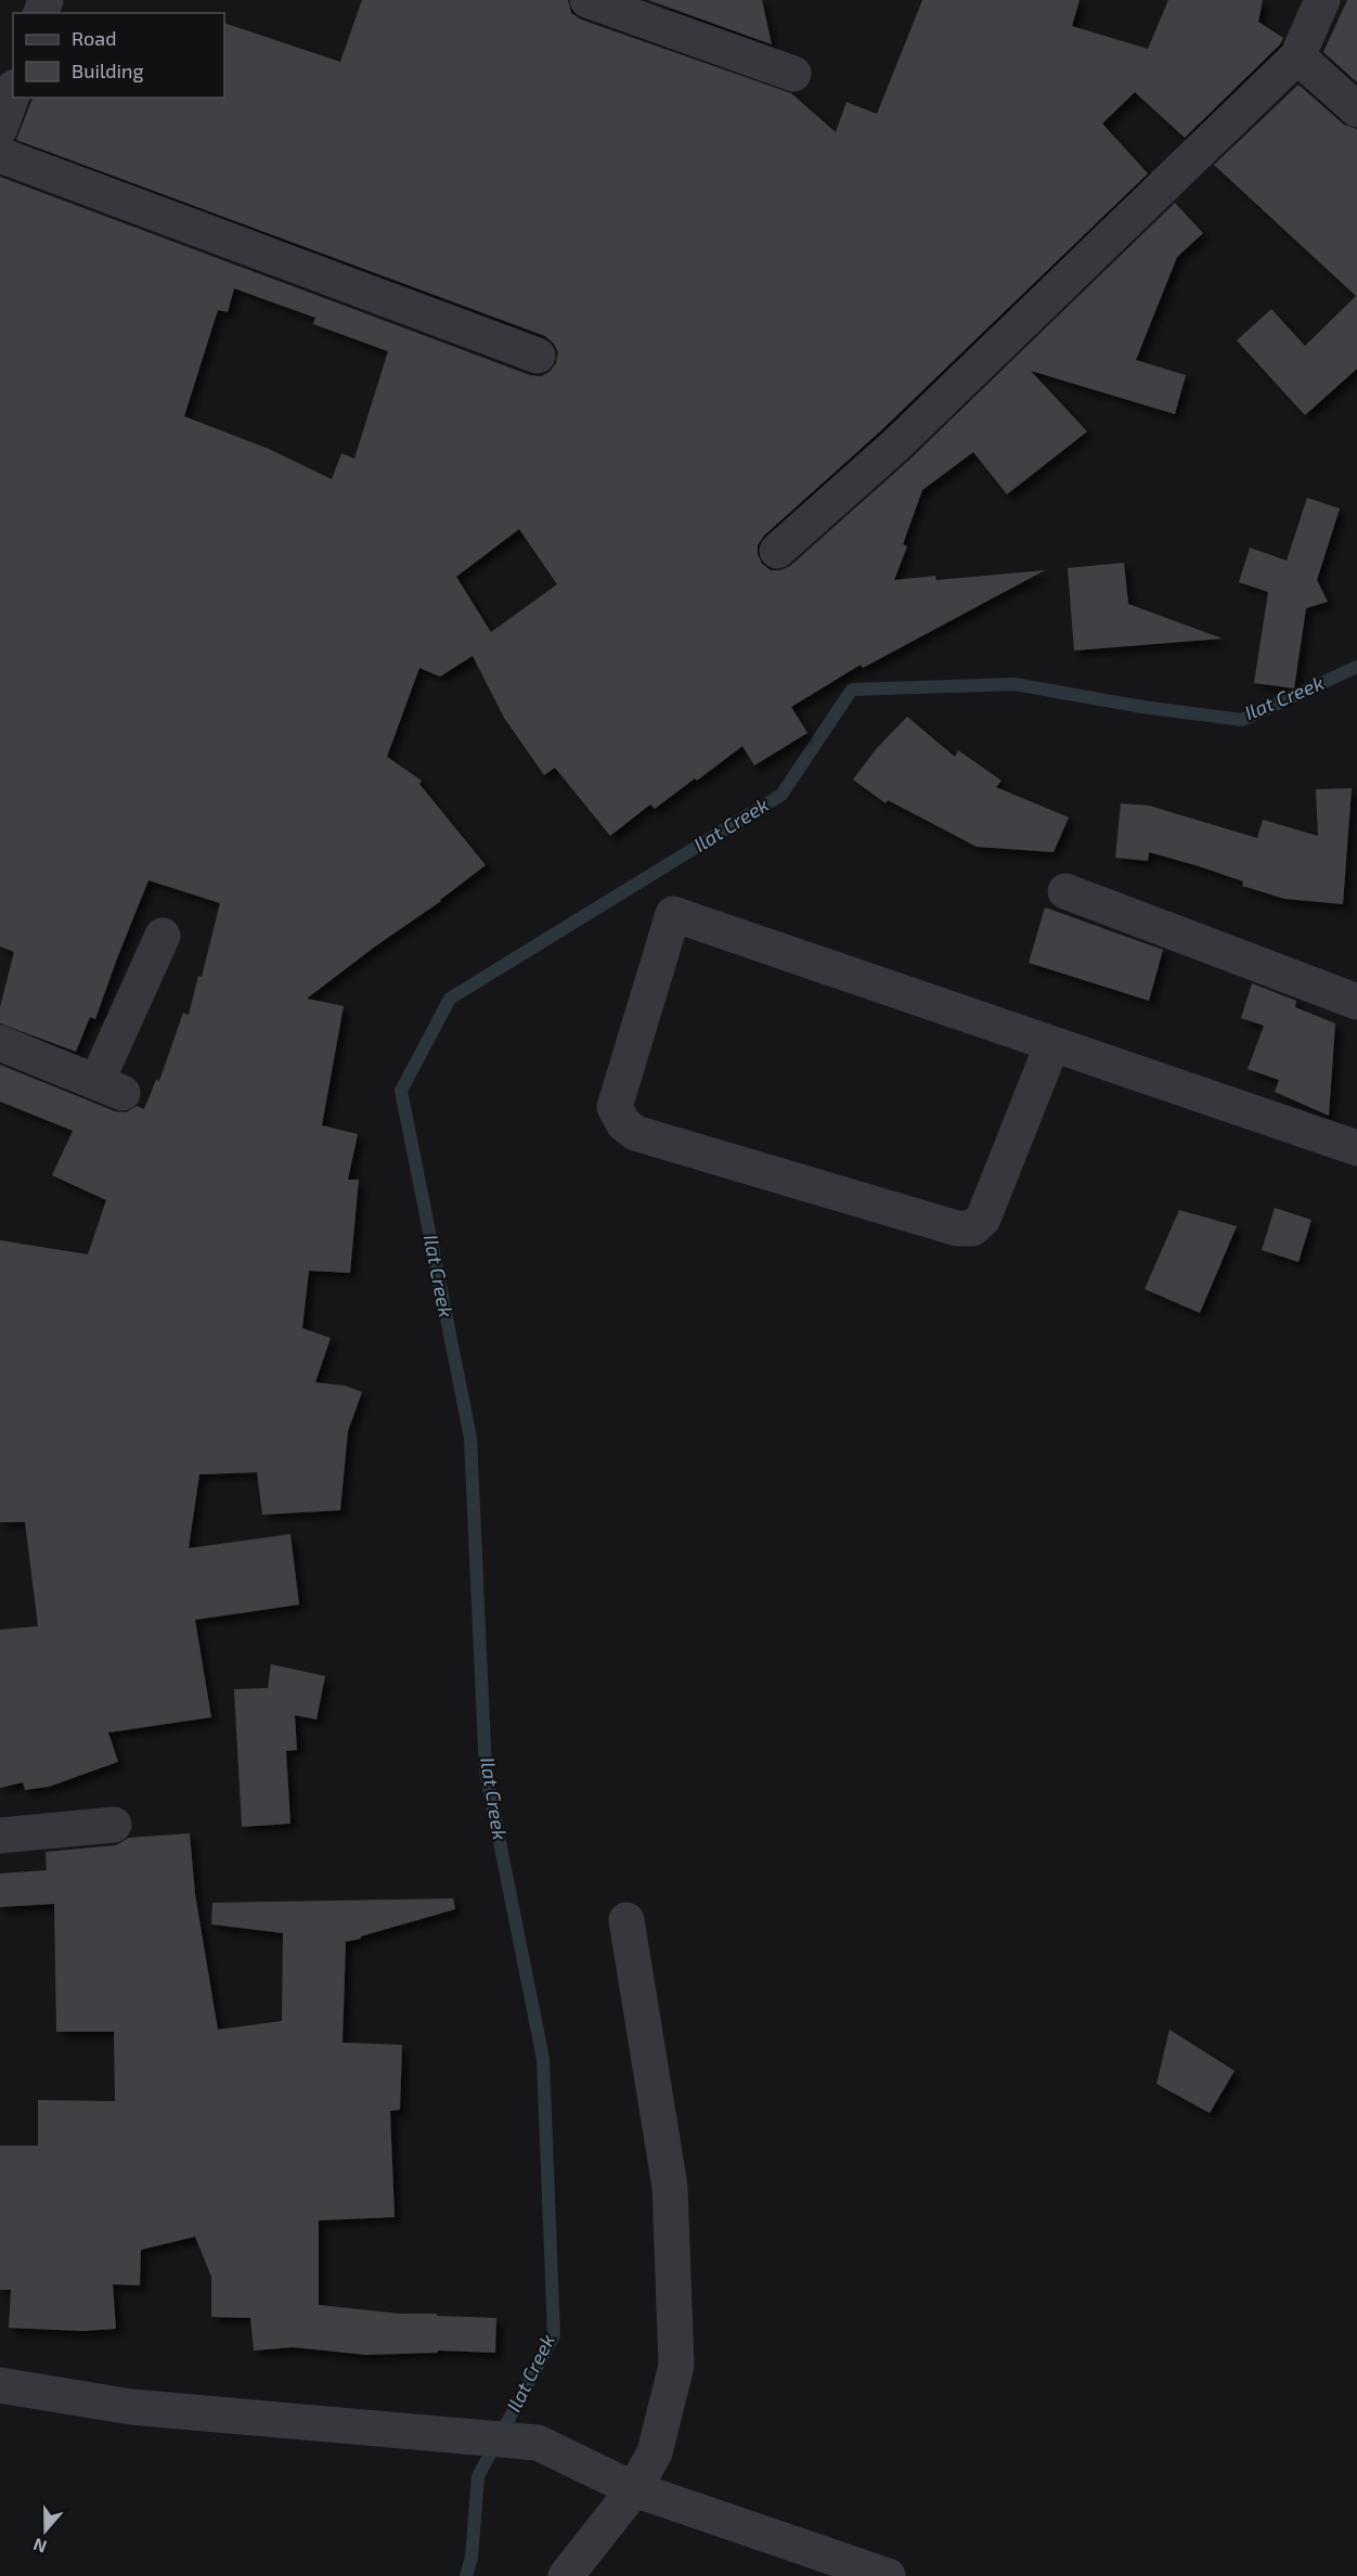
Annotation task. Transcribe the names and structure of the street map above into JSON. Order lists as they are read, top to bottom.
{
  "water": ["Ilat Creek"],
  "legend": ["Road", "Building"],
  "north": "bottom"
}
